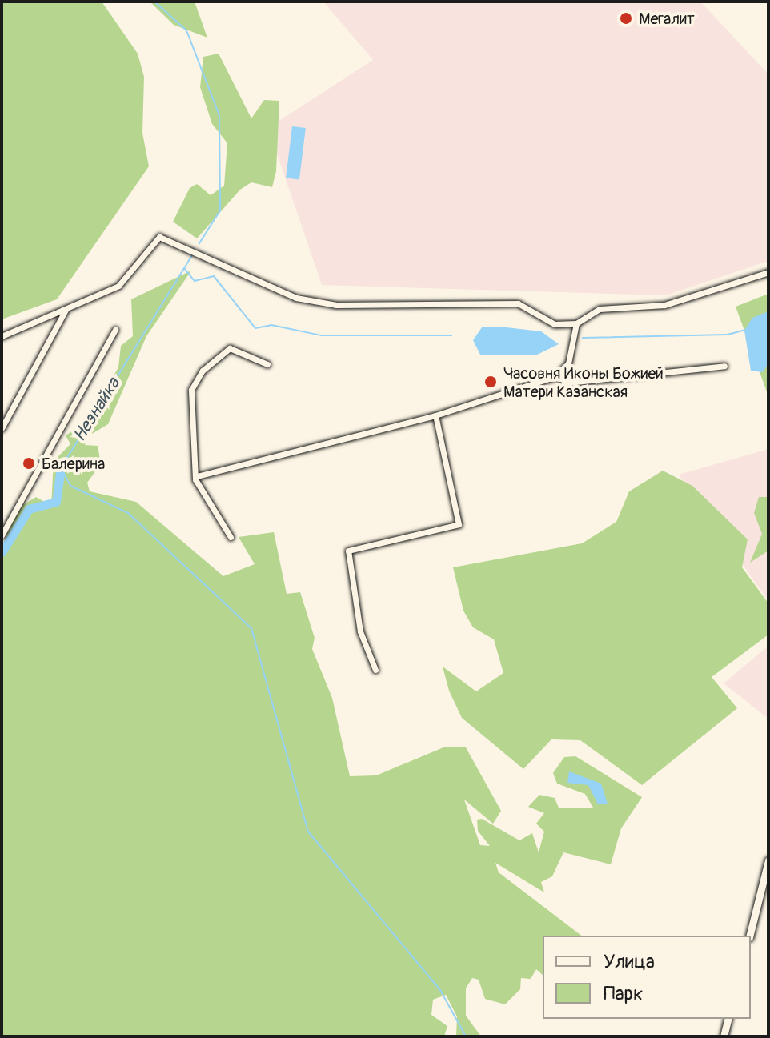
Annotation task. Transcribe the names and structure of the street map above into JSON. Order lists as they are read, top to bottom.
{
  "water": ["Незнайка"],
  "places": ["Мегалит", "Часовня Иконы Божией Матери Казанская", "Балерина"],
  "legend": ["Улица", "Парк"]
}
